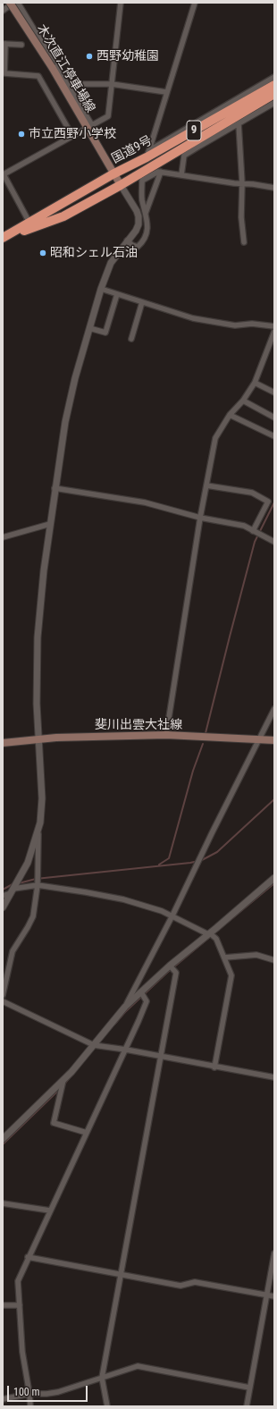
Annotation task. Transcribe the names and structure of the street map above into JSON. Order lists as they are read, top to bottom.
{
  "streets": {
    "highway": ["9", "国道9号"],
    "main road": ["木次直江停車場線", "斐川出雲大社線"]
  },
  "crossings": [
    ["木次直江停車場線", "国道9号"]
  ],
  "places": ["西野幼稚園", "市立西野小学校", "昭和シェル石油"],
  "scale_bar": "100 m"
}
